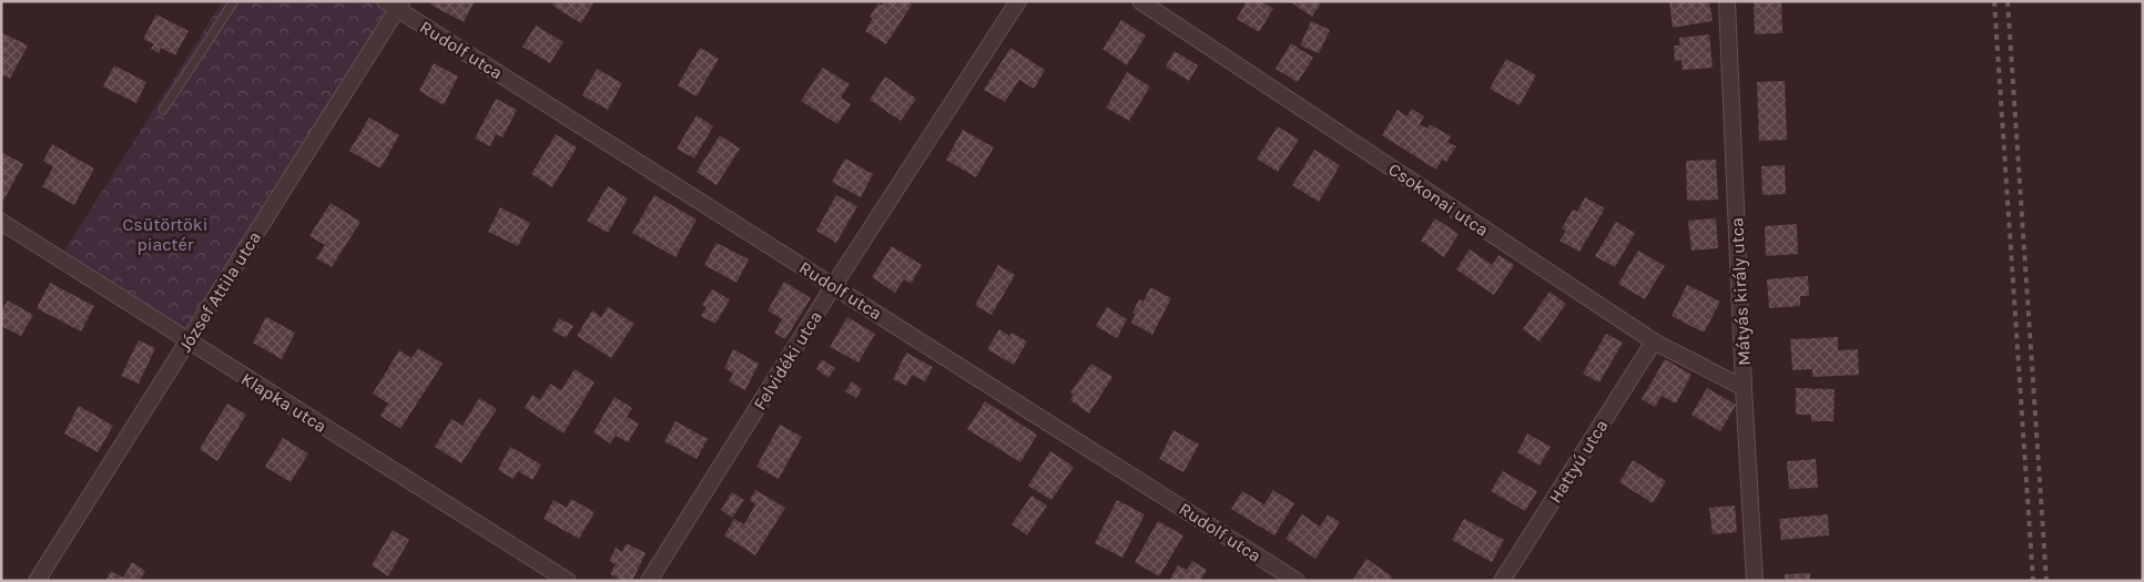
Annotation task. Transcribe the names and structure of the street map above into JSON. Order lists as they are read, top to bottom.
{
  "streets": {
    "street": [
      "Rudolf utca",
      "Csokonai utca",
      "József Attila utca",
      "Mátyás király utca",
      "Felvidéki utca",
      "Klapka utca",
      "Hattyú utca"
    ]
  },
  "crossings": [
    ["Rudolf utca", "József Attila utca"],
    ["Rudolf utca", "Felvidéki utca"],
    ["Csokonai utca", "Mátyás király utca"],
    ["Csokonai utca", "Hattyú utca"],
    ["József Attila utca", "Klapka utca"]
  ],
  "parks": ["Csütörtöki piactér"]
}
